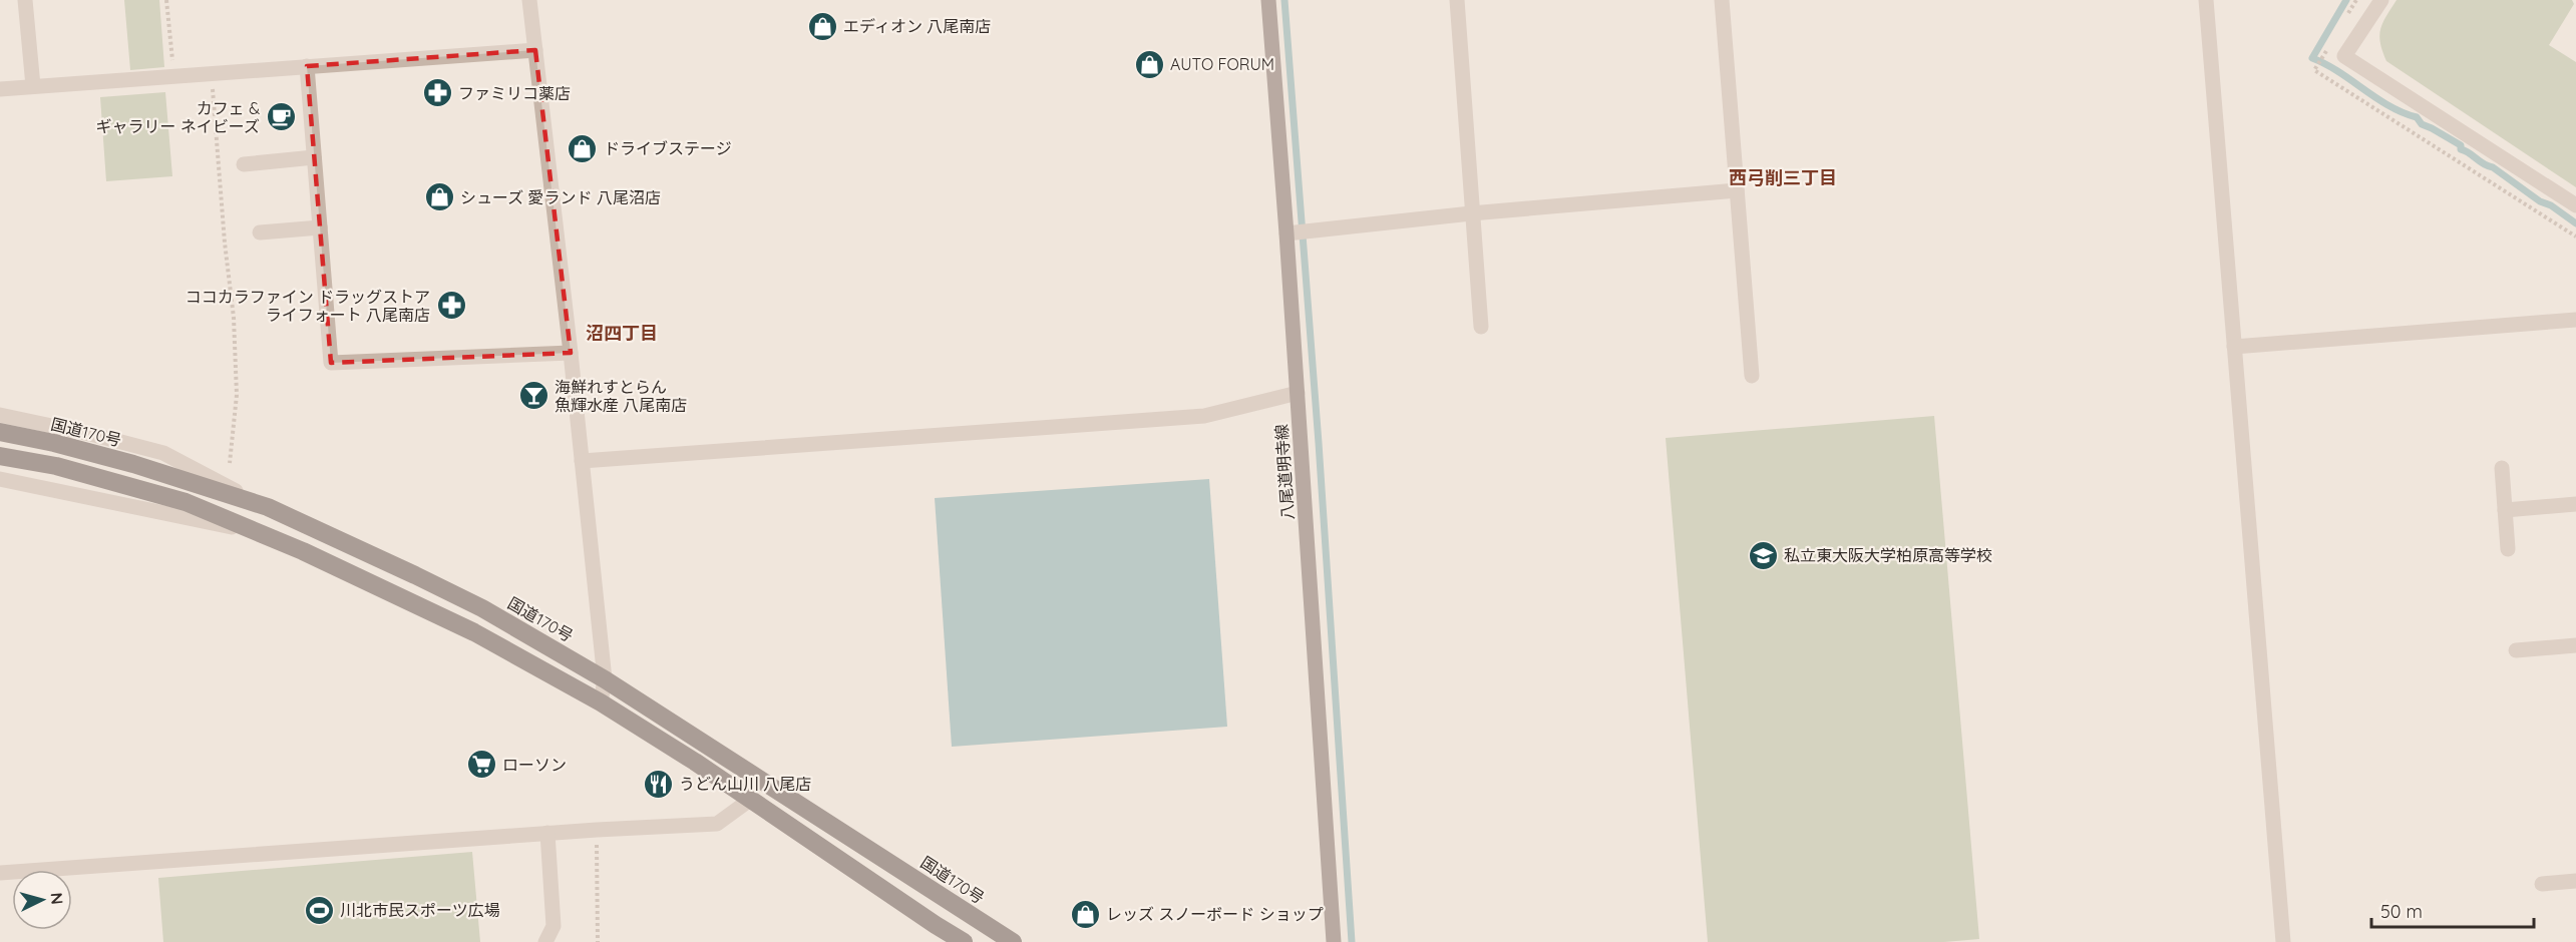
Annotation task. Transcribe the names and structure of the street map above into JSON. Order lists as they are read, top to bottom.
{
  "streets": {
    "highway": ["国道170号"],
    "main road": ["八尾道明寺線"]
  },
  "districts": ["西弓削三丁目", "沼四丁目"],
  "places": {
    "shop": [
      "エディオン 八尾南店",
      "AUTO FORUM",
      "ドライブステージ",
      "シューズ 愛ランド 八尾沼店",
      "レッズ スノーボード ショップ"
    ],
    "pharmacy": ["ファミリコ薬店", "ココカラファイン ドラッグストア ライフォート 八尾南店"],
    "cafe": ["カフェ & ギャラリー ネイビーズ"],
    "bar": ["海鮮れすとらん 魚輝水産 八尾南店"],
    "school or university": ["私立東大阪大学柏原高等学校"],
    "supermarket": ["ローソン"],
    "restaurant": ["うどん山川 八尾店"],
    "sports": ["川北市民スポーツ広場"]
  },
  "scale_bar": "50 m",
  "north": "right"
}
